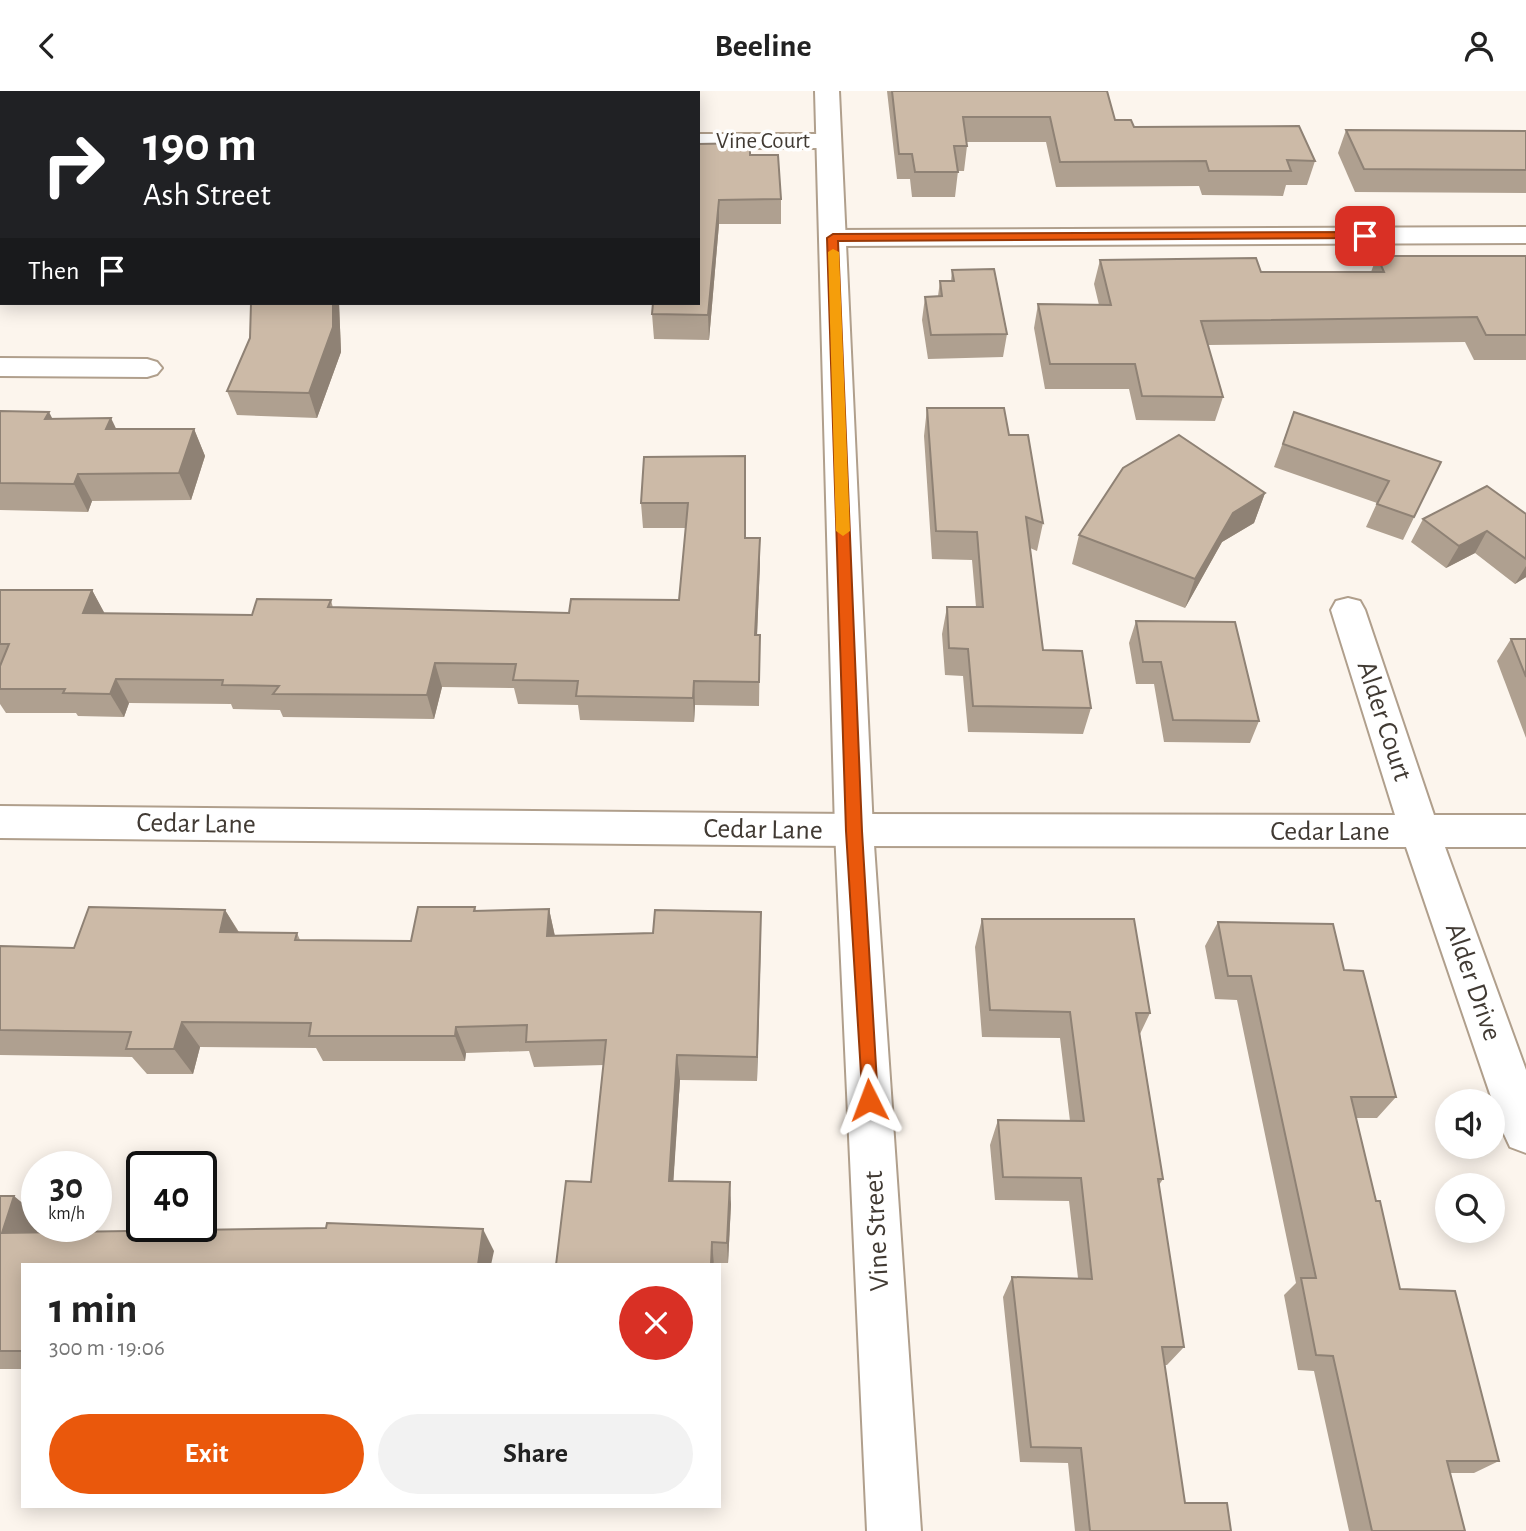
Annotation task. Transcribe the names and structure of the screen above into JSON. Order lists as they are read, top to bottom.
{
  "streets": {
    "street": [
      "Vine Court",
      "Alder Court",
      "Cedar Lane",
      "Alder Drive",
      "Vine Street"
    ]
  },
  "crossings": [
    ["Vine Court", "Vine Street"],
    ["Alder Court", "Cedar Lane"],
    ["Alder Court", "Alder Drive"],
    ["Cedar Lane", "Alder Drive"],
    ["Cedar Lane", "Vine Street"]
  ],
  "page": {
    "header": "Beeline",
    "turn": ["190 m", "Ash Street"],
    "then": "Then",
    "speed": "30 km/h",
    "limit": "40",
    "heading": ["1 min", "300 m · 19:06"],
    "buttons": ["Exit", "Share"]
  }
}
